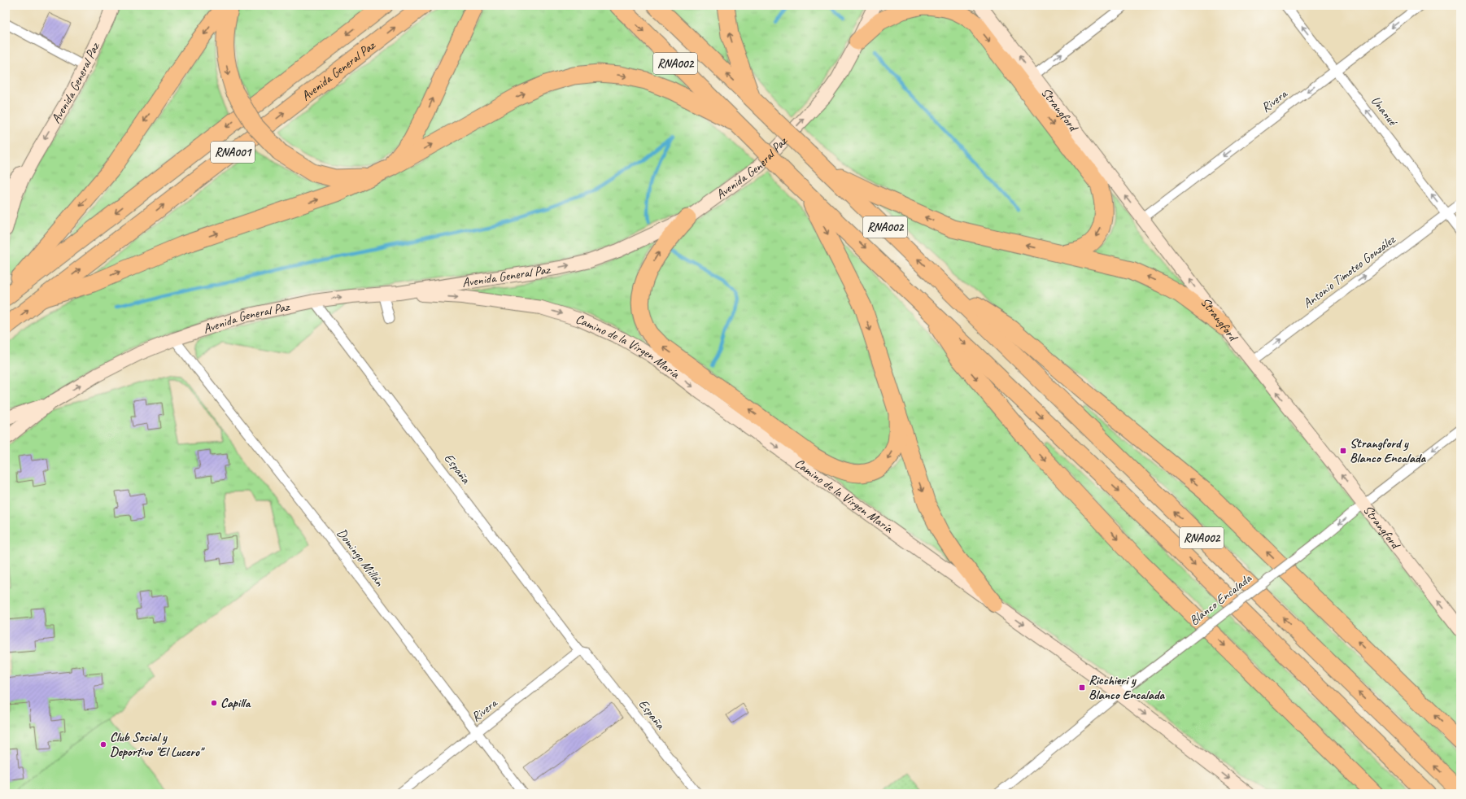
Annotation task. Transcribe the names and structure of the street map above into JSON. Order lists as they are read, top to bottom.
{
  "streets": {
    "highway": ["RNA002", "Avenida General Paz", "RNA001"],
    "street": [
      "Rivera",
      "Strangford",
      "Unanué",
      "Antonio Timoteo González",
      "Camino de la Virgen María",
      "España",
      "Domingo Millán",
      "Blanco Encalada"
    ]
  },
  "crossings": [
    ["Avenida General Paz", "Camino de la Virgen María"],
    ["Avenida General Paz", "España"],
    ["Avenida General Paz", "Domingo Millán"],
    ["Rivera", "Strangford"],
    ["Rivera", "Unanué"],
    ["Rivera", "España"],
    ["Rivera", "Domingo Millán"],
    ["Strangford", "Antonio Timoteo González"],
    ["Strangford", "Blanco Encalada"],
    ["Unanué", "Antonio Timoteo González"],
    ["Camino de la Virgen María", "Blanco Encalada"]
  ],
  "one_way": [
    "Rivera",
    "Strangford",
    "Unanué",
    "Antonio Timoteo González",
    "Camino de la Virgen María",
    "Blanco Encalada"
  ],
  "places": {
    "transit": ["Strangford y Blanco Encalada", "Ricchieri y Blanco Encalada"],
    "other": ["Capilla", "Club Social y Deportivo \"El Lucero\""]
  }
}
